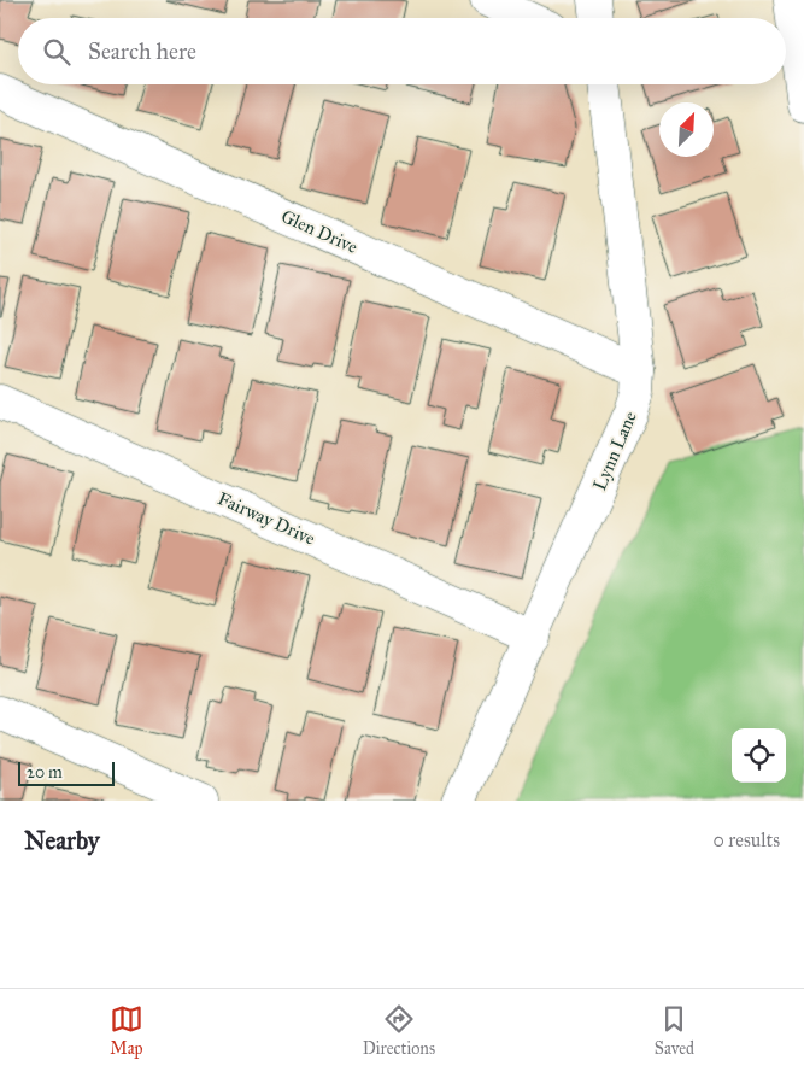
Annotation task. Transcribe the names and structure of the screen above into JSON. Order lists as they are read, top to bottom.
{
  "streets": {
    "lane": ["Glen Drive", "Lynn Lane", "Fairway Drive"]
  },
  "crossings": [
    ["Glen Drive", "Lynn Lane"],
    ["Lynn Lane", "Fairway Drive"]
  ],
  "scale_bar": "20 m",
  "north": "top right",
  "page": {
    "search": "Search here",
    "scale": "20 m",
    "heading": ["Nearby", "0 results"],
    "nav": ["Map", "Directions", "Saved"]
  }
}
